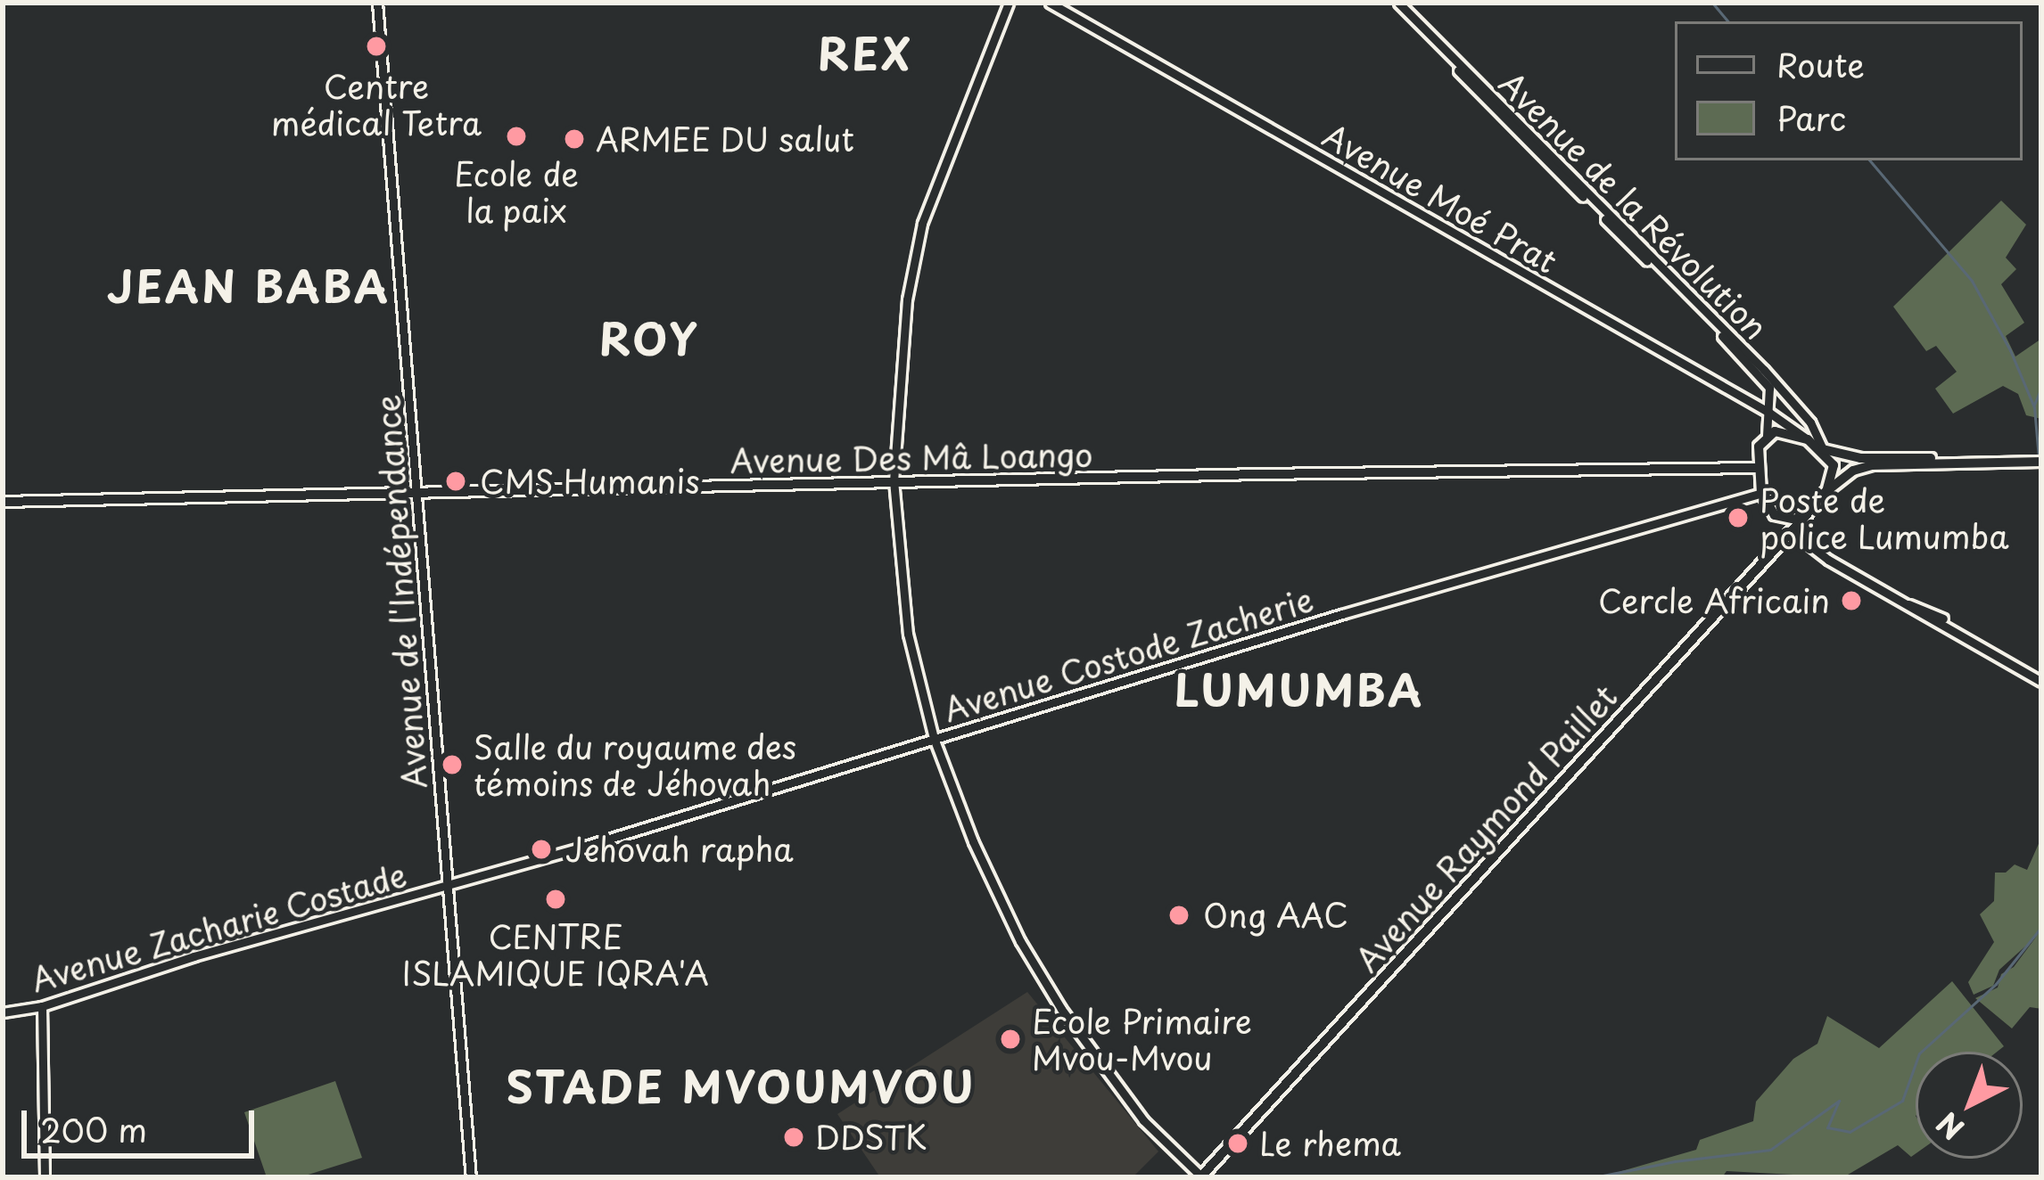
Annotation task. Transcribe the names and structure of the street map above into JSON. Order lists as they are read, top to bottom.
{
  "streets": {
    "main road": ["Avenue Des Mâ Loango", "Avenue Raymond Paillet"],
    "street": [
      "Avenue Moé Prat",
      "Avenue de la Révolution",
      "Avenue de l'Indépendance",
      "Avenue Costode Zacherie",
      "Avenue Zacharie Costade"
    ]
  },
  "crossings": [
    ["Avenue Moé Prat", "Avenue de la Révolution"],
    ["Avenue Moé Prat", "Avenue Des Mâ Loango"],
    ["Avenue Moé Prat", "Avenue Costode Zacherie"],
    ["Avenue Moé Prat", "Avenue Raymond Paillet"],
    ["Avenue de la Révolution", "Avenue Des Mâ Loango"],
    ["Avenue de la Révolution", "Avenue Costode Zacherie"],
    ["Avenue de la Révolution", "Avenue Raymond Paillet"],
    ["Avenue Des Mâ Loango", "Avenue de l'Indépendance"],
    ["Avenue Des Mâ Loango", "Avenue Costode Zacherie"],
    ["Avenue Des Mâ Loango", "Avenue Raymond Paillet"],
    ["Avenue de l'Indépendance", "Avenue Costode Zacherie"],
    ["Avenue de l'Indépendance", "Avenue Zacharie Costade"],
    ["Avenue Costode Zacherie", "Avenue Raymond Paillet"],
    ["Avenue Costode Zacherie", "Avenue Zacharie Costade"]
  ],
  "districts": [
    "REX",
    "JEAN BABA",
    "ROY",
    "LUMUMBA",
    "STADE MVOUMVOU"
  ],
  "places": [
    "Centre médical Tetra",
    "Ecole de la paix",
    "ARMEE DU salut",
    "CMS Humanis",
    "Poste de police Lumumba",
    "Cercle Africain",
    "Salle du royaume des témoins de Jéhovah",
    "Jehovah rapha",
    "CENTRE ISLAMIQUE IQRA'A",
    "Ong AAC",
    "Ecole Primaire Mvou-Mvou",
    "DDSTK",
    "Le rhema"
  ],
  "legend": ["Route", "Parc"],
  "scale_bar": "200 m",
  "north": "bottom left"
}
